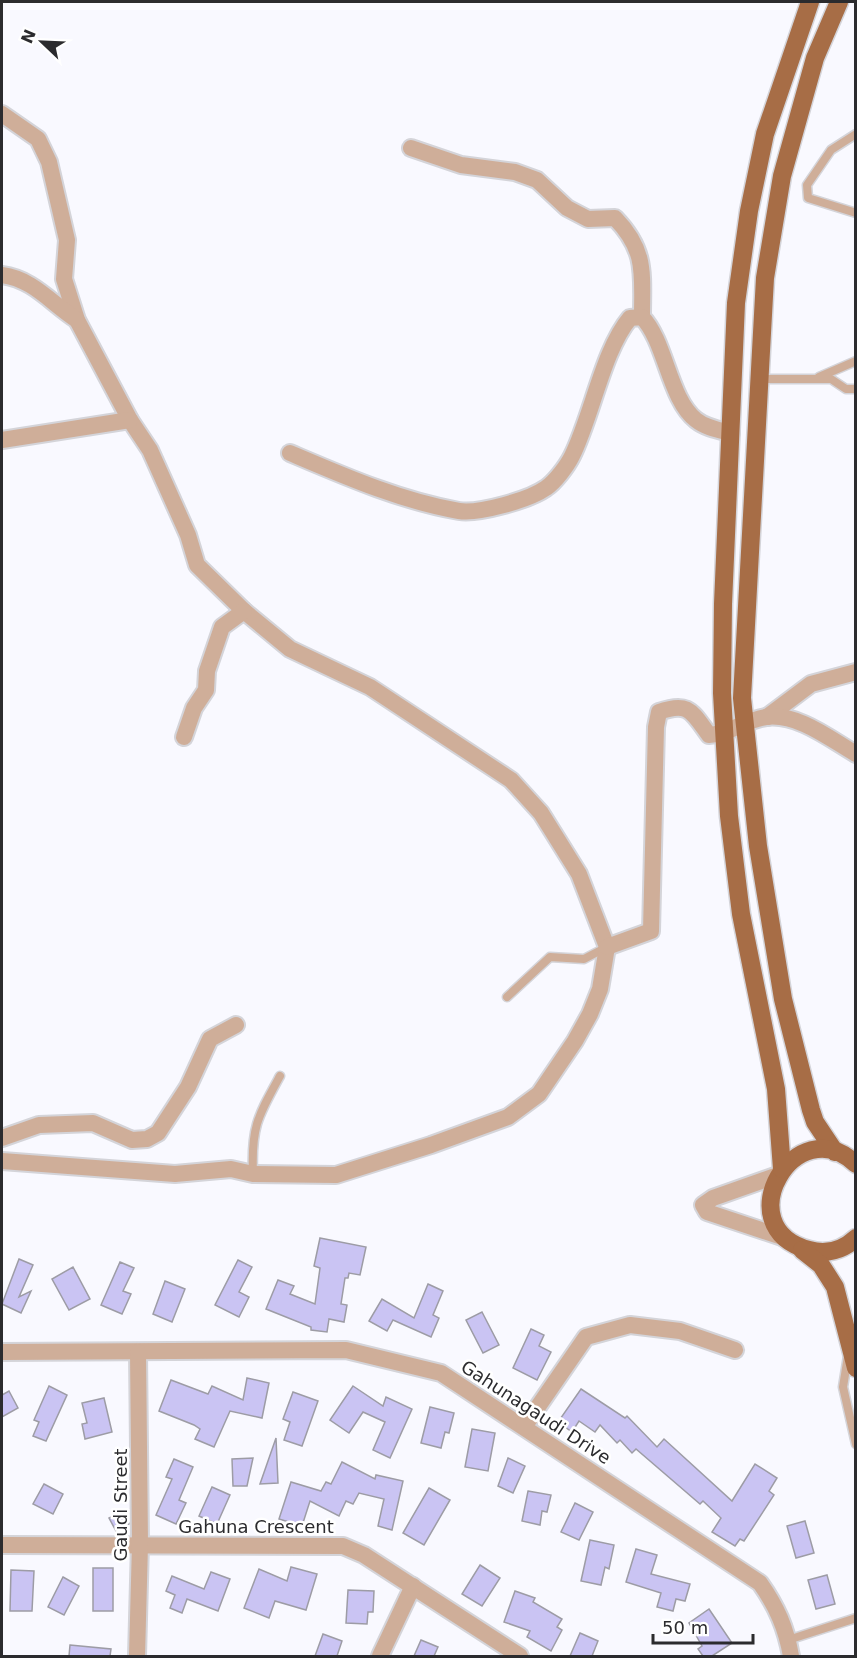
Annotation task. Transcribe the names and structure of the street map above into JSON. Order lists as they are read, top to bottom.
{
  "streets": {
    "street": ["Gahunagaudi Drive", "Gaudi Street", "Gahuna Crescent"]
  },
  "crossings": [
    ["Gahunagaudi Drive", "Gaudi Street"],
    ["Gaudi Street", "Gahuna Crescent"]
  ],
  "scale_bar": "50 m",
  "north": "top left"
}
